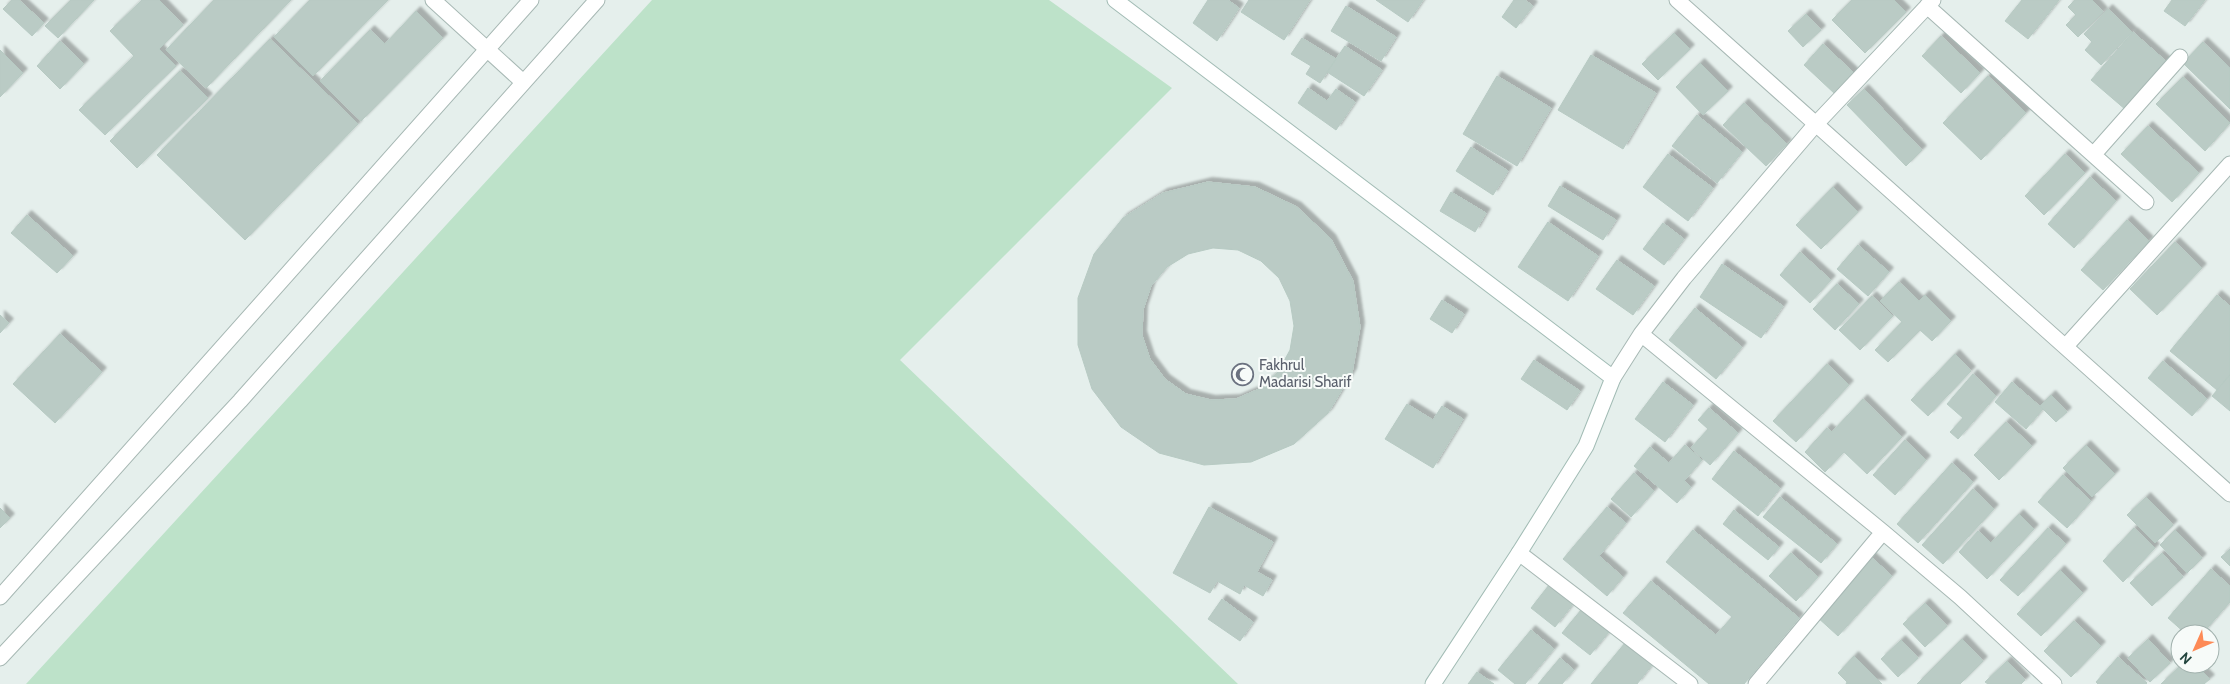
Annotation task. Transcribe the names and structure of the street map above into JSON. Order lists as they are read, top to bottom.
{
  "places": {
    "mosque": ["Fakhrul Madarisi Sharif"]
  },
  "north": "bottom left"
}
